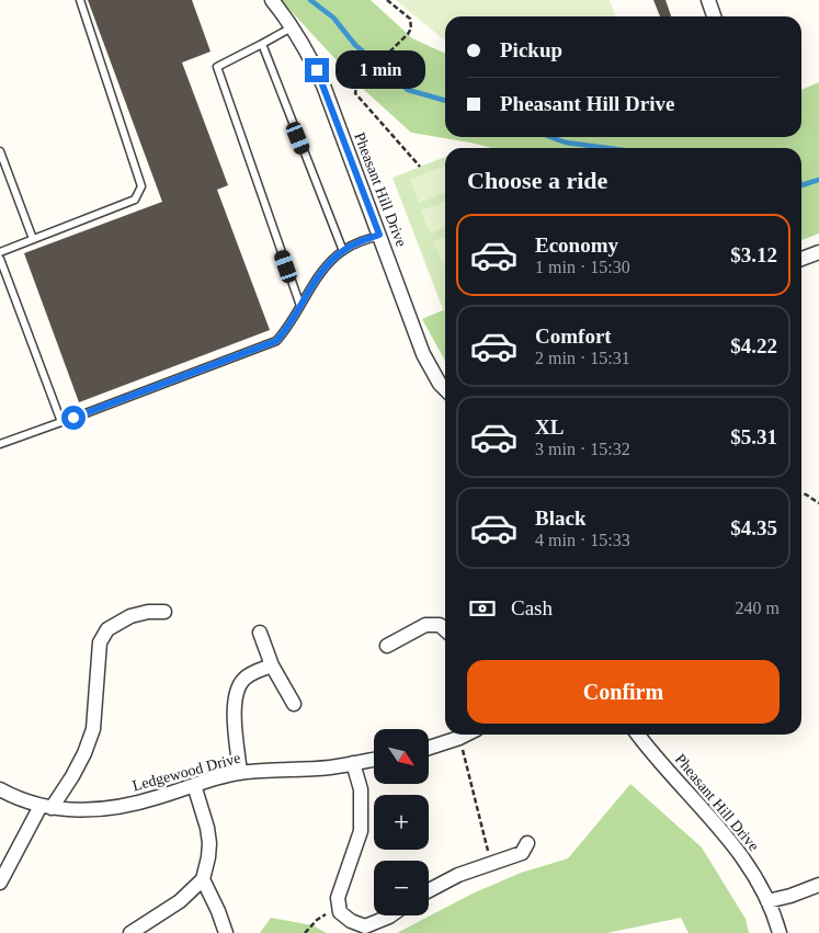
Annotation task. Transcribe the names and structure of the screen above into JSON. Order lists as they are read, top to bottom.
{
  "streets": {
    "street": ["Pheasant Hill Drive", "Ledgewood Drive"]
  },
  "north": "bottom right",
  "page": {
    "banner": ["Pickup", "Pheasant Hill Drive"],
    "bubble": "1 min",
    "heading": "Choose a ride",
    "list": [
      {
        "name": "Economy",
        "note": "1 min · 15:30",
        "value": "$3.12"
      },
      {
        "name": "Comfort",
        "note": "2 min · 15:31",
        "value": "$4.22"
      },
      {
        "name": "XL",
        "note": "3 min · 15:32",
        "value": "$5.31"
      },
      {
        "name": "Black",
        "note": "4 min · 15:33",
        "value": "$4.35"
      }
    ],
    "pay": ["Cash", "240 m"],
    "buttons": "Confirm",
    "map_buttons": ["+", "−"]
  }
}
